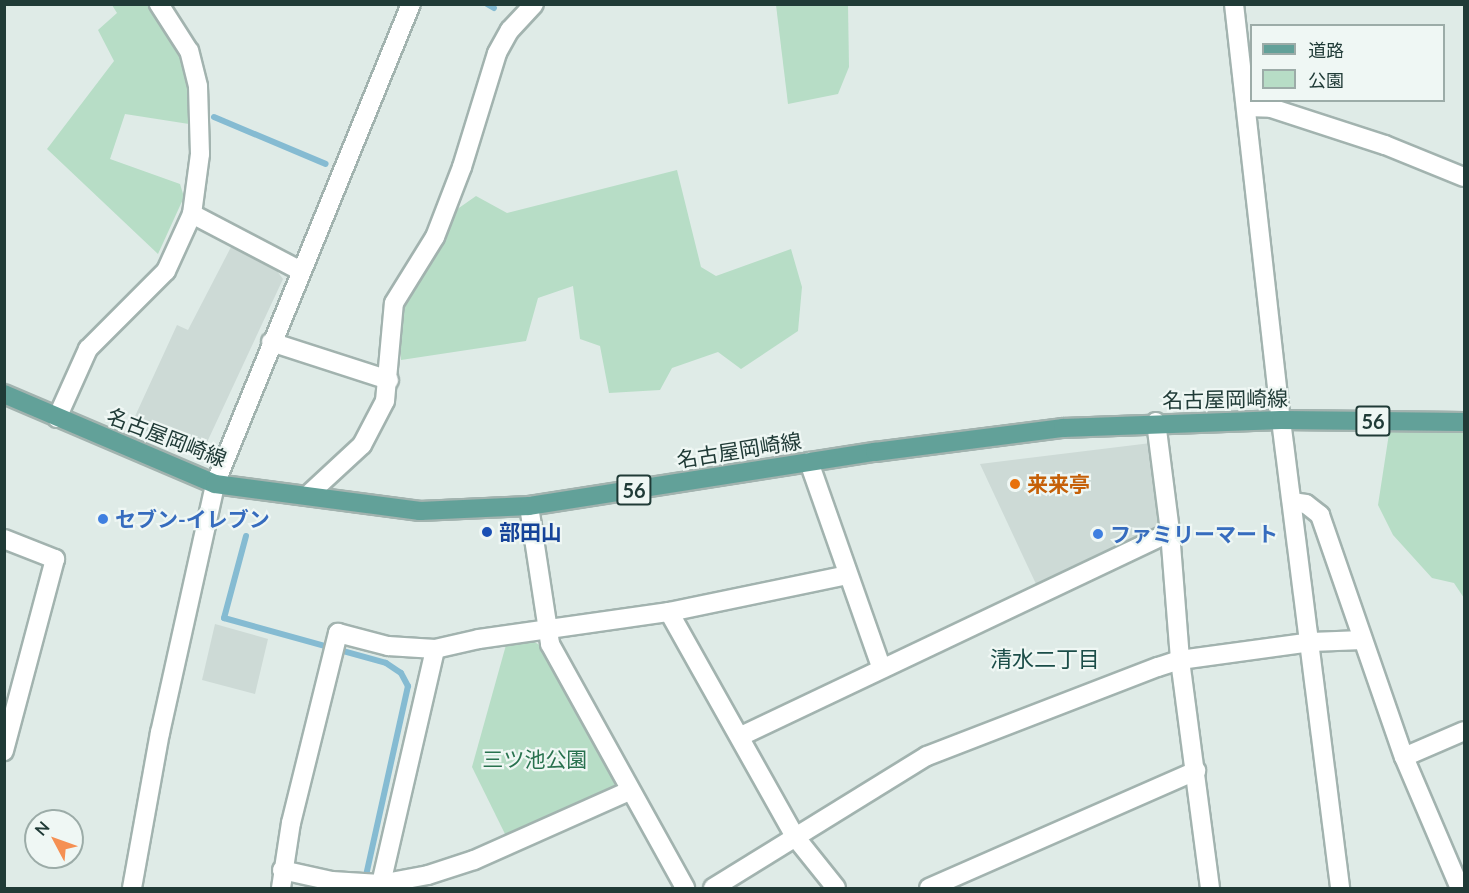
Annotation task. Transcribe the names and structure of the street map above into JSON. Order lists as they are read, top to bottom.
{
  "streets": {
    "main road": ["名古屋岡崎線", "56"]
  },
  "districts": ["清水二丁目"],
  "parks": ["三ツ池公園"],
  "places": [
    "来来亭",
    "セブン-イレブン",
    "部田山",
    "ファミリーマート"
  ],
  "legend": ["道路", "公園"],
  "north": "top left"
}
